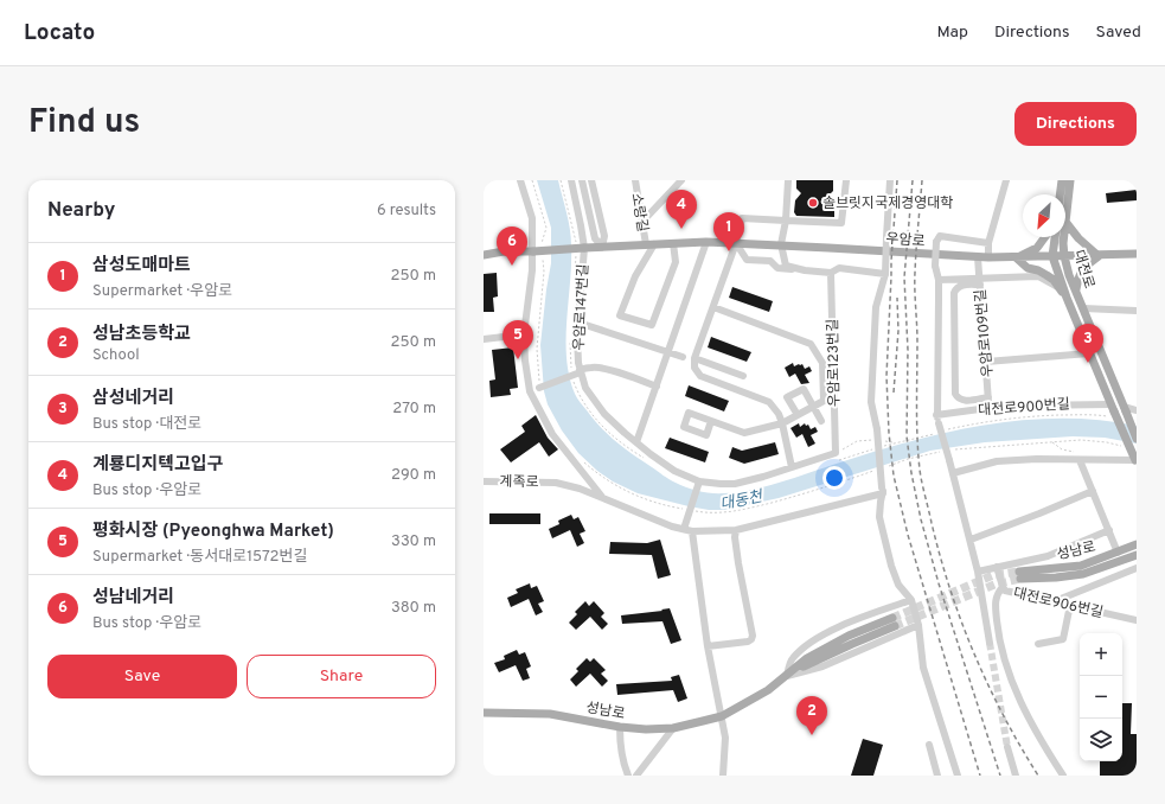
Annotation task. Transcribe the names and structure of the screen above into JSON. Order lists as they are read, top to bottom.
{
  "streets": {
    "main road": ["우암로", "대전로", "성남로"],
    "street": [
      "소랑길",
      "우암로147번길",
      "우암로109번길",
      "우암로123번길",
      "대전로900번길",
      "계족로",
      "대전로906번길"
    ]
  },
  "crossings": [
    ["소랑길", "우암로"],
    ["우암로", "대전로"],
    ["우암로", "우암로147번길"],
    ["우암로", "우암로109번길"],
    ["대전로", "대전로900번길"],
    ["우암로147번길", "우암로123번길"],
    ["우암로109번길", "대전로900번길"]
  ],
  "water": ["대동천"],
  "places": ["솔브릿지국제경영대학"],
  "north": "bottom left",
  "page": {
    "header": "Locato",
    "nav": ["Map", "Directions", "Saved"],
    "title": "Find us",
    "buttons": [
      "Directions",
      ["Save", "Share"]
    ],
    "heading": ["Nearby", "6 results"],
    "pins": [
      "4",
      "1",
      "6",
      "5",
      "3",
      "2"
    ],
    "list": [
      {
        "mark": "1",
        "name": "삼성도매마트",
        "note": "Supermarket · 우암로",
        "value": "250 m"
      },
      {
        "mark": "2",
        "name": "성남초등학교",
        "note": "School",
        "value": "250 m"
      },
      {
        "mark": "3",
        "name": "삼성네거리",
        "note": "Bus stop · 대전로",
        "value": "270 m"
      },
      {
        "mark": "4",
        "name": "계룡디지텍고입구",
        "note": "Bus stop · 우암로",
        "value": "290 m"
      },
      {
        "mark": "5",
        "name": "평화시장 (Pyeonghwa Market)",
        "note": "Supermarket · 동서대로1572번길",
        "value": "330 m"
      },
      {
        "mark": "6",
        "name": "성남네거리",
        "note": "Bus stop · 우암로",
        "value": "380 m"
      }
    ],
    "map_buttons": ["+", "−"]
  }
}
